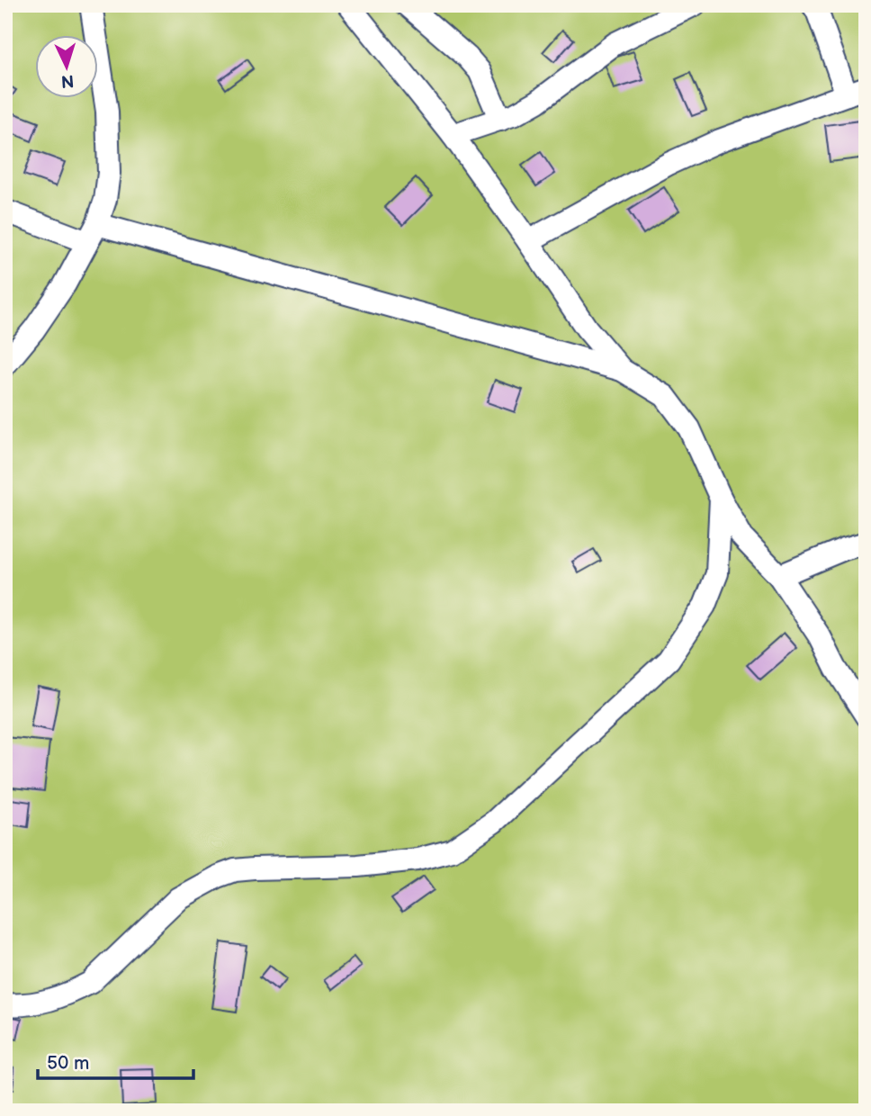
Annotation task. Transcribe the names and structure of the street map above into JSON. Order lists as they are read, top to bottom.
{
  "scale_bar": "50 m",
  "north": "bottom"
}
